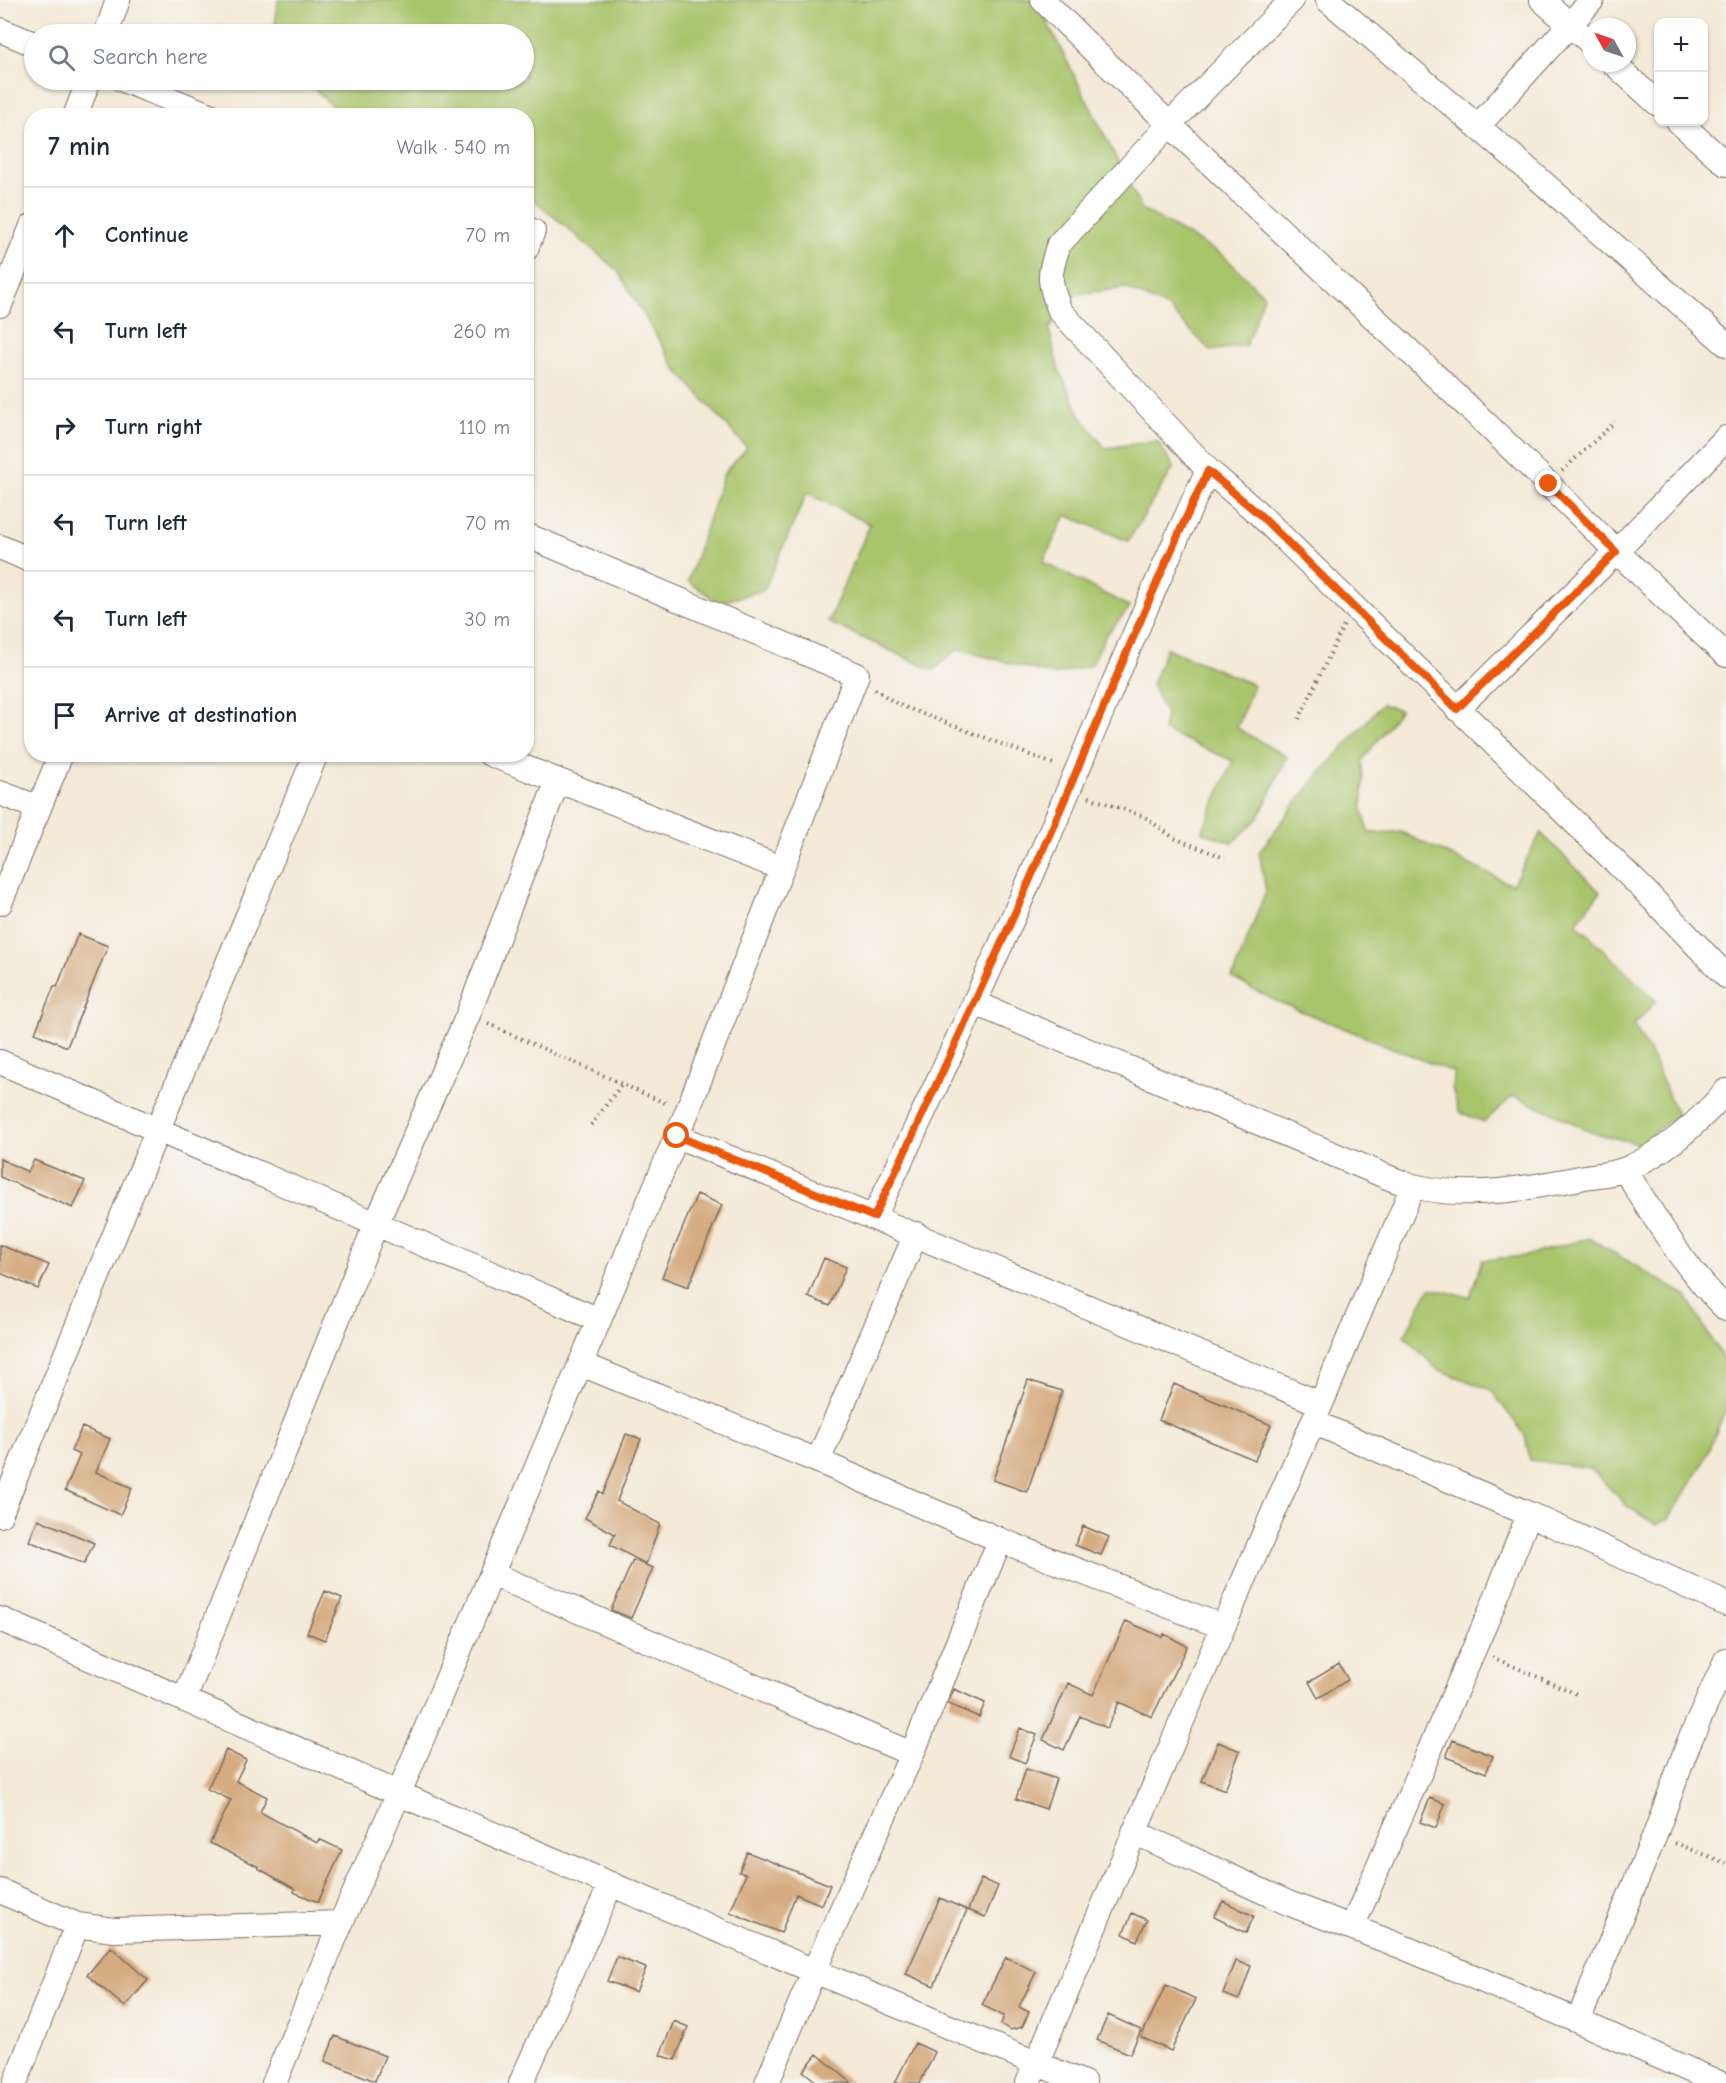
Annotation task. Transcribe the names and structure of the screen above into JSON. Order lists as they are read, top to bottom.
{
  "north": "top left",
  "page": {
    "map_buttons": ["+", "−"],
    "search": "Search here",
    "heading": ["7 min", "Walk · 540 m"],
    "list": [
      ["Continue", "70 m"],
      ["Turn left", "260 m"],
      ["Turn right", "110 m"],
      ["Turn left", "70 m"],
      ["Turn left", "30 m"],
      "Arrive at destination"
    ]
  }
}
